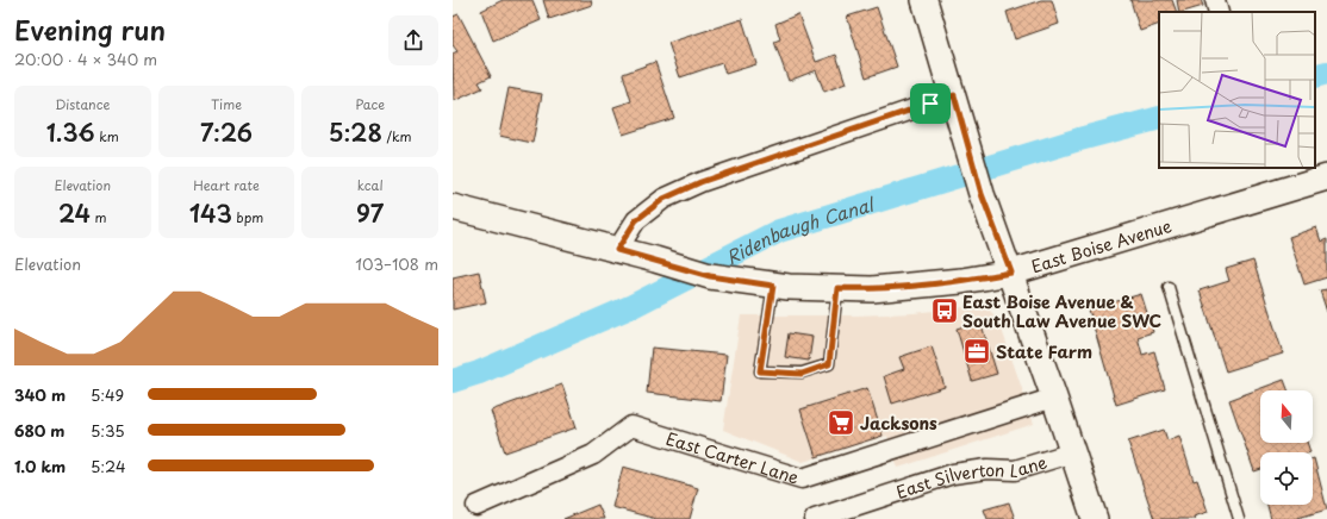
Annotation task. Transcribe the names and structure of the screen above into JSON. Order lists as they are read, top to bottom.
{
  "streets": {
    "street": ["East Boise Avenue", "East Carter Lane", "East Silverton Lane"]
  },
  "water": ["Ridenbaugh Canal"],
  "places": {
    "bus stop": ["East Boise Avenue & South Law Avenue SWC"],
    "office": ["State Farm"],
    "supermarket": ["Jacksons"]
  },
  "north": "top",
  "page": {
    "heading": ["Evening run", "20:00 · 4 × 340 m"],
    "stats": [
      ["Distance", "1.36 km"],
      ["Time", "7:26"],
      ["Pace", "5:28 /km"],
      ["Elevation", "24 m"],
      ["Heart rate", "143 bpm"],
      ["kcal", "97"]
    ],
    "chart": ["Elevation", "103–108 m"],
    "list": [
      {
        "name": "340 m",
        "note": "5:49"
      },
      {
        "name": "680 m",
        "note": "5:35"
      },
      {
        "name": "1.0 km",
        "note": "5:24"
      }
    ]
  }
}
